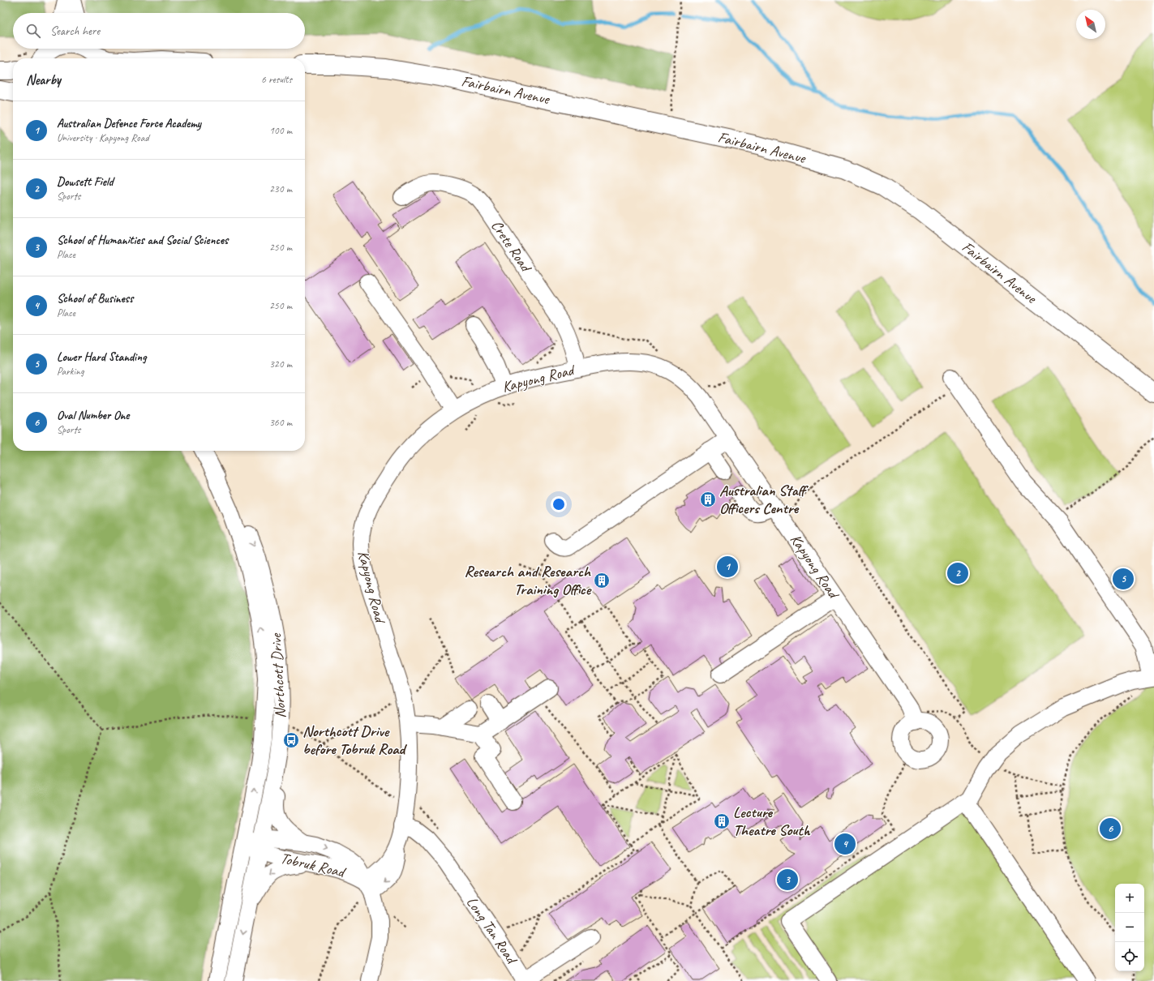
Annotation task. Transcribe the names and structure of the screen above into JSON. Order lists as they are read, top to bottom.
{
  "streets": {
    "main road": ["Fairbairn Avenue"],
    "street": [
      "Crete Road",
      "Kapyong Road",
      "Northcott Drive",
      "Tobruk Road",
      "Long Tan Road"
    ]
  },
  "crossings": [
    ["Crete Road", "Kapyong Road"],
    ["Kapyong Road", "Tobruk Road"],
    ["Kapyong Road", "Long Tan Road"],
    ["Northcott Drive", "Tobruk Road"]
  ],
  "places": {
    "building": ["Australian Staff Officers Centre", "Research and Research Training Office", "Lecture Theatre South"],
    "bus stop": ["Northcott Drive before Tobruk Road"]
  },
  "north": "top left",
  "page": {
    "search": "Search here",
    "heading": ["Nearby", "6 results"],
    "list": [
      {
        "mark": "1",
        "name": "Australian Defence Force Academy",
        "note": "University · Kapyong Road",
        "value": "100 m"
      },
      {
        "mark": "2",
        "name": "Dowsett Field",
        "note": "Sports",
        "value": "230 m"
      },
      {
        "mark": "3",
        "name": "School of Humanities and Social Sciences",
        "note": "Place",
        "value": "250 m"
      },
      {
        "mark": "4",
        "name": "School of Business",
        "note": "Place",
        "value": "250 m"
      },
      {
        "mark": "5",
        "name": "Lower Hard Standing",
        "note": "Parking",
        "value": "320 m"
      },
      {
        "mark": "6",
        "name": "Oval Number One",
        "note": "Sports",
        "value": "360 m"
      }
    ],
    "pins": [
      "1",
      "2",
      "5",
      "6",
      "4",
      "3"
    ],
    "map_buttons": ["+", "−"]
  }
}
